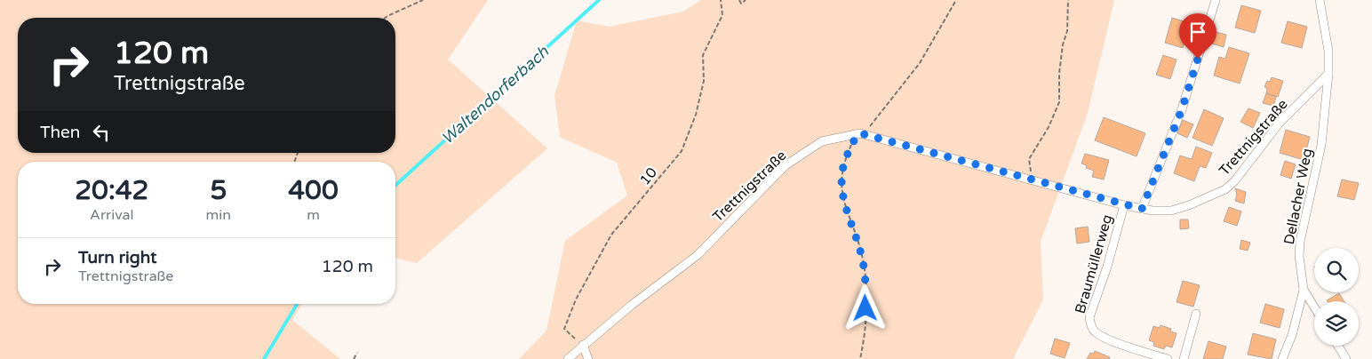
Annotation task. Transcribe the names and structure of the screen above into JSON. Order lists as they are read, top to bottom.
{
  "streets": {
    "street": ["Trettnigstraße", "Dellacher Weg", "Braumüllerweg"],
    "path": ["10"]
  },
  "crossings": [
    ["Trettnigstraße", "10"],
    ["Trettnigstraße", "Dellacher Weg"],
    ["Trettnigstraße", "Braumüllerweg"]
  ],
  "water": ["Waltendorferbach"],
  "page": {
    "turn": ["120 m", "Trettnigstraße"],
    "then": "Then",
    "eta": [
      "20:42",
      "Arrival",
      "5",
      "min",
      "400",
      "m"
    ],
    "list": [
      {
        "name": "Turn right",
        "note": "Trettnigstraße",
        "value": "120 m"
      }
    ]
  }
}
